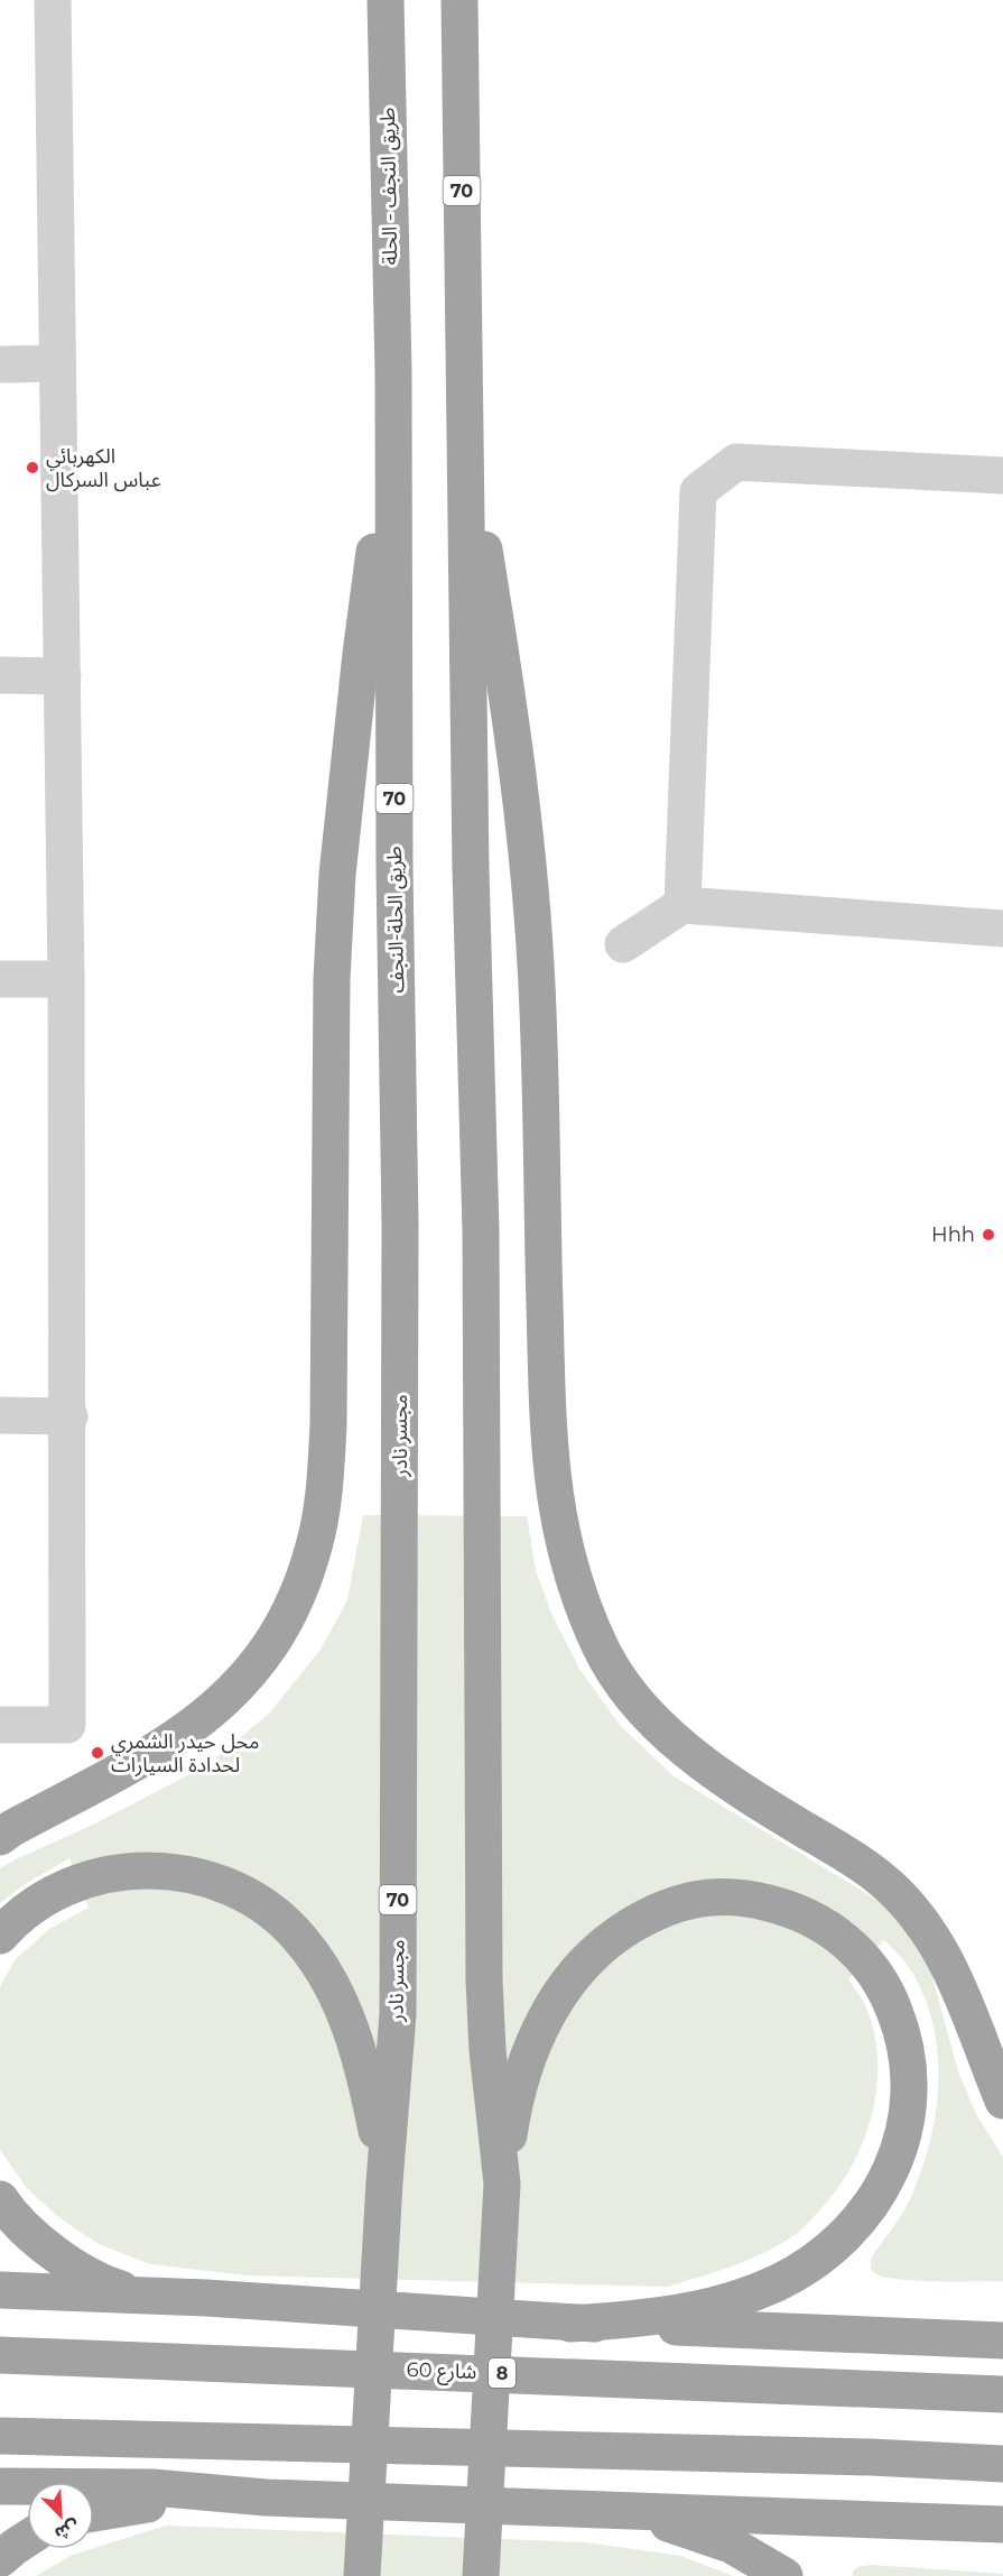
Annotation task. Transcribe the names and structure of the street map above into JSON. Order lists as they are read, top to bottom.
{
  "streets": {
    "highway": [
      "طريق النجف - الحلة",
      "70",
      "طريق الحلة-النجف",
      "مجسر نادر",
      "شارع 60",
      "8"
    ]
  },
  "crossings": [
    ["طريق النجف - الحلة", "طريق الحلة-النجف"],
    ["طريق الحلة-النجف", "مجسر نادر"]
  ],
  "places": ["الكهربائي عباس السركال", "Hhh", "محل حيدر الشمري لحدادة السيارات"],
  "north": "bottom right"
}
